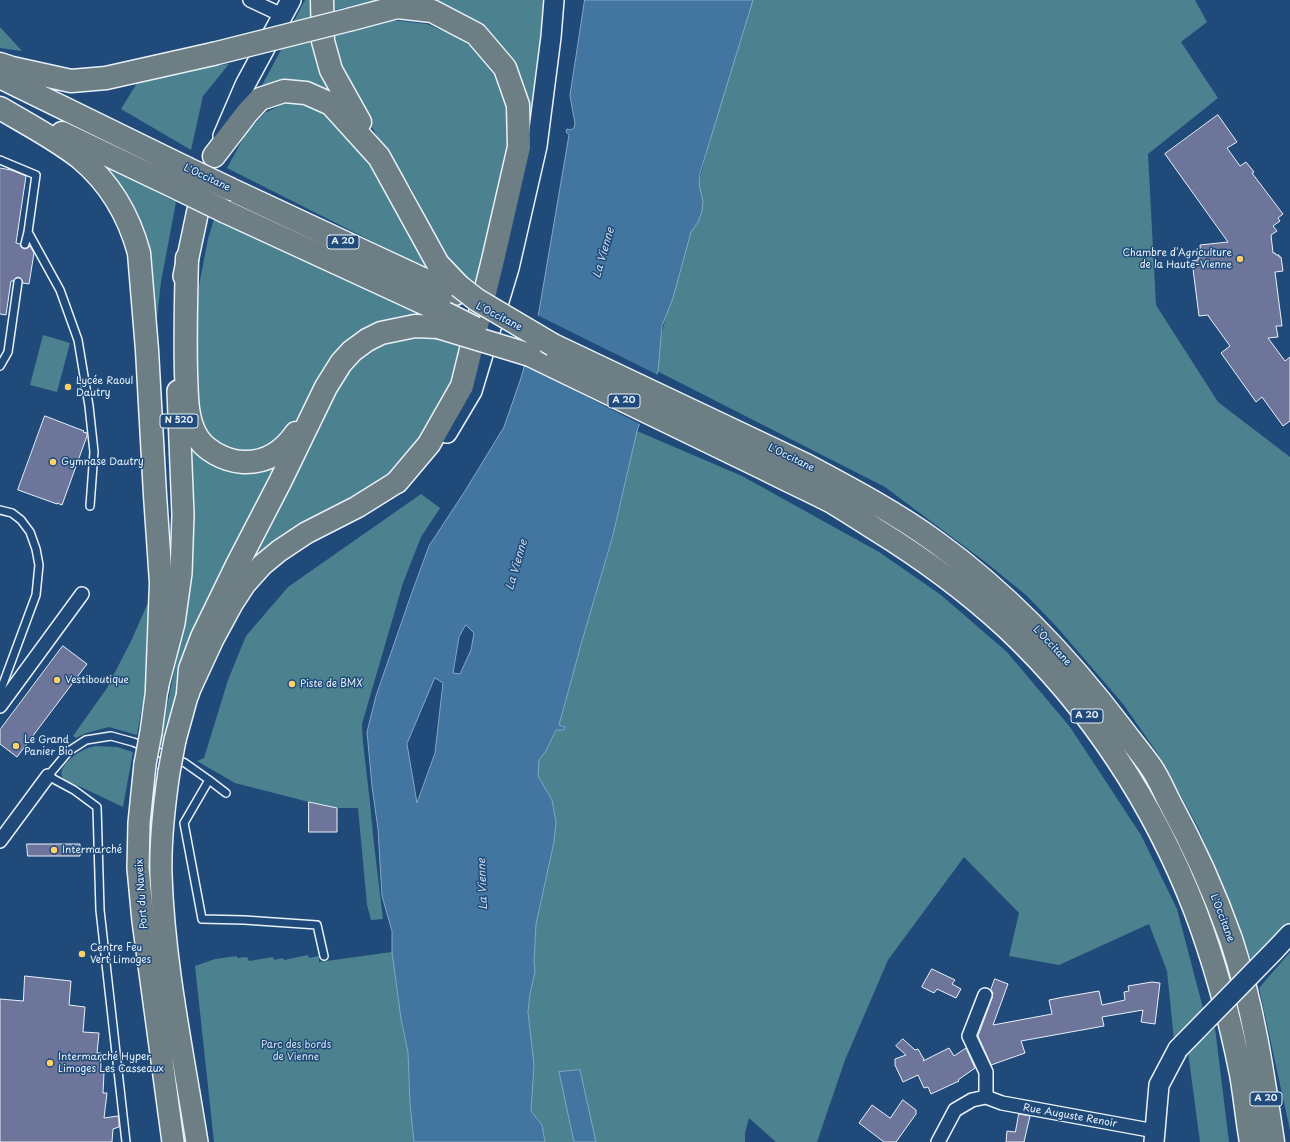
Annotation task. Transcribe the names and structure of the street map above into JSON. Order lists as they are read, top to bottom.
{
  "streets": {
    "highway": ["L'Occitane", "A 20"],
    "main road": ["N 520", "Port du Naveix"],
    "street": ["Rue Auguste Renoir"]
  },
  "crossings": [
    ["L'Occitane", "A 20"],
    ["N 520", "Port du Naveix"]
  ],
  "water": ["La Vienne"],
  "parks": ["Parc des bords de Vienne"],
  "places": [
    "Chambre d'Agriculture de la Haute-Vienne",
    "Lycée Raoul Dautry",
    "Gymnase Dautry",
    "Vestiboutique",
    "Piste de BMX",
    "Le Grand Panier Bio",
    "Intermarché",
    "Centre Feu Vert Limoges",
    "Intermarché Hyper Limoges Les Casseaux"
  ]
}
